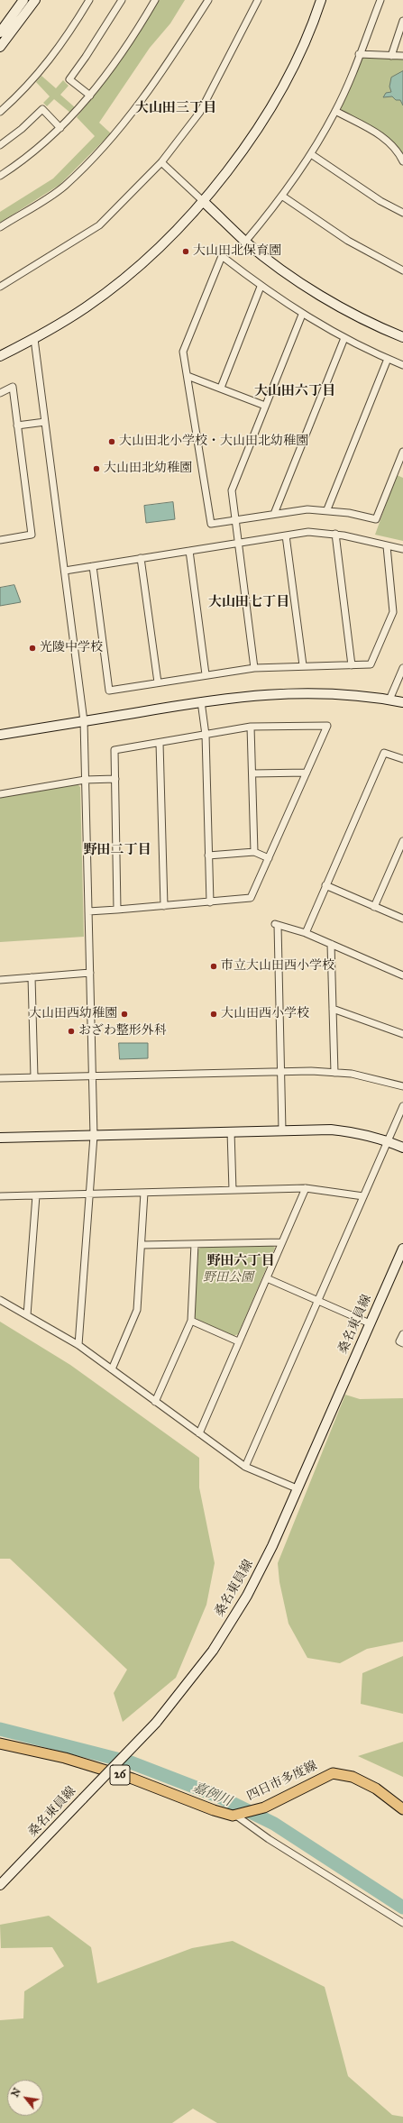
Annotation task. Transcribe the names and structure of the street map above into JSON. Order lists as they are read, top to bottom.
{
  "streets": {
    "main road": ["26", "四日市多度線"],
    "street": ["桑名東員線"]
  },
  "districts": [
    "大山田三丁目",
    "大山田六丁目",
    "大山田七丁目",
    "野田二丁目",
    "野田六丁目"
  ],
  "water": ["嘉例川"],
  "parks": ["野田公園"],
  "places": [
    "大山田北保育園",
    "大山田北小学校・大山田北幼稚園",
    "大山田北幼稚園",
    "光陵中学校",
    "市立大山田西小学校",
    "大山田西幼稚園",
    "大山田西小学校",
    "おざわ整形外科"
  ],
  "north": "top left"
}
